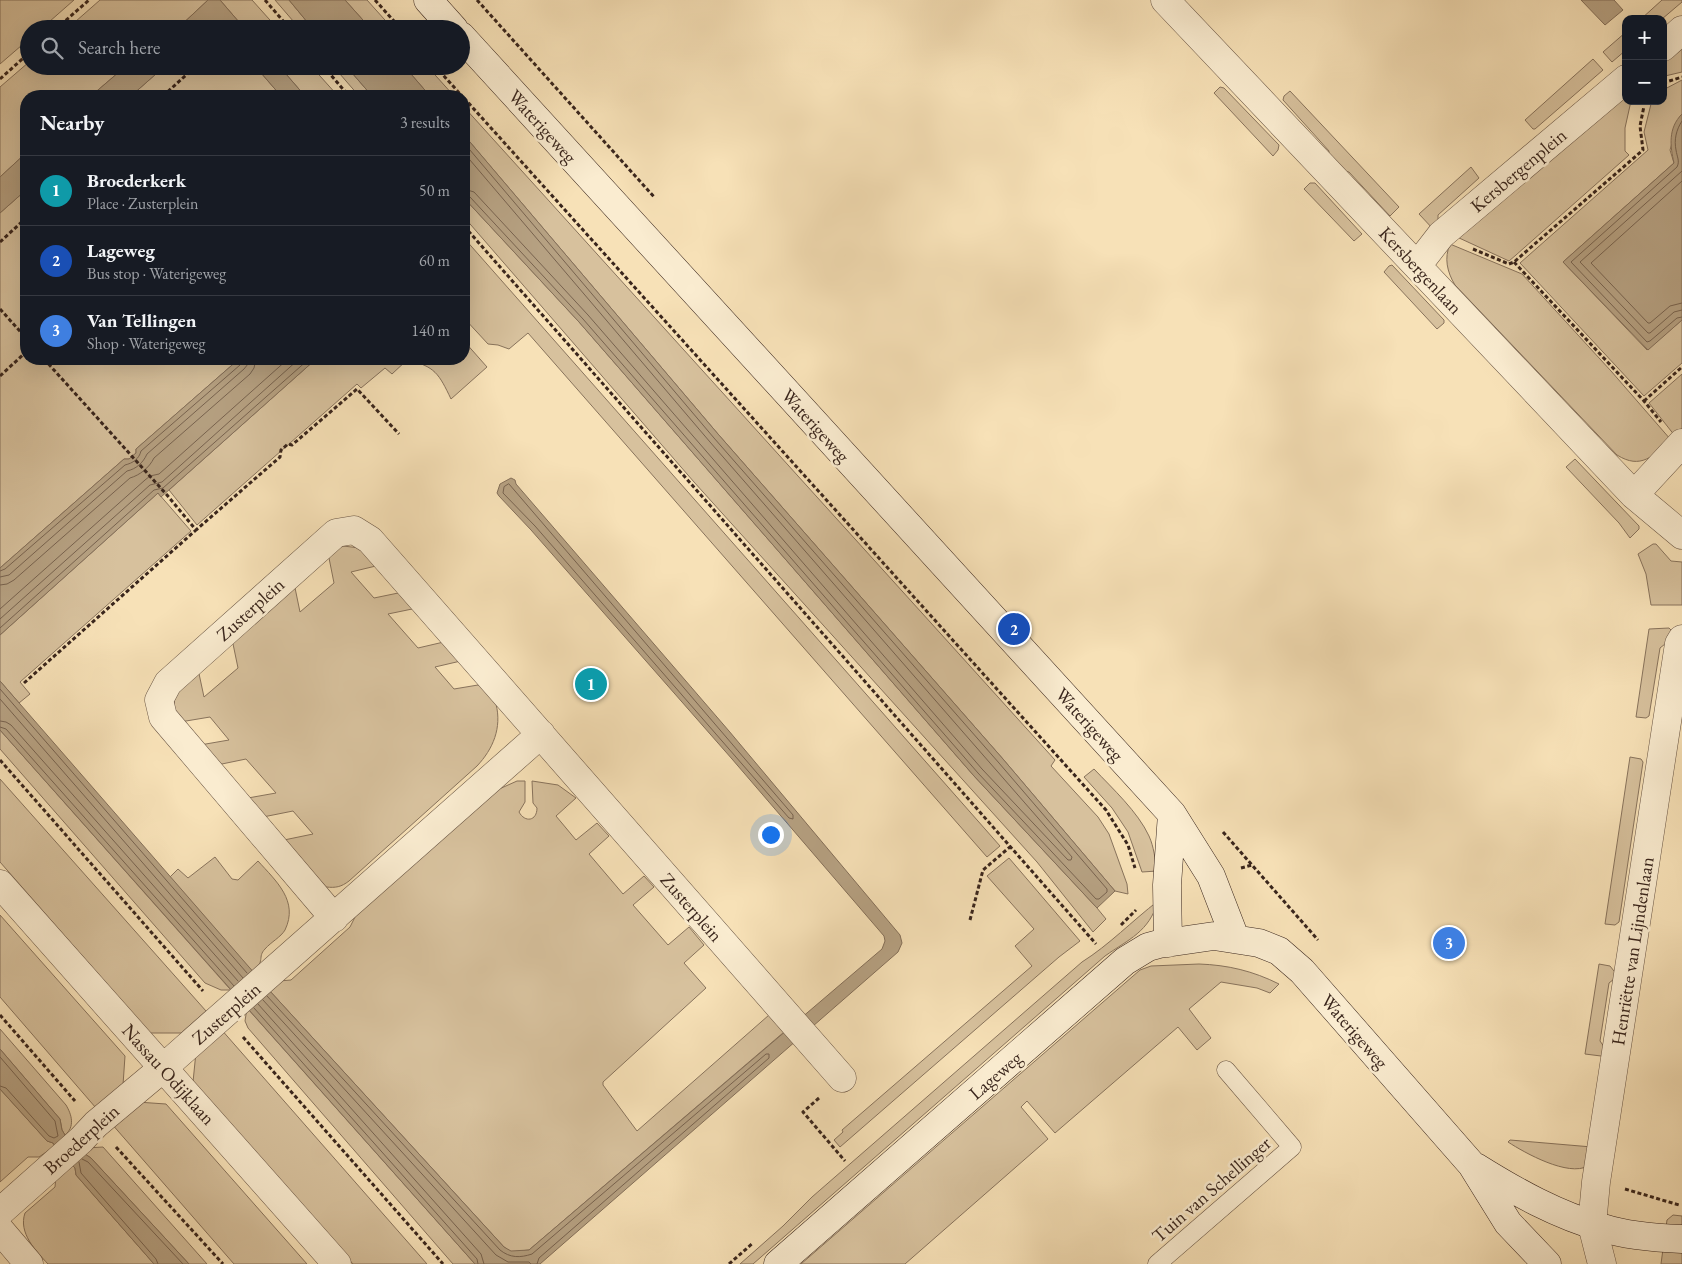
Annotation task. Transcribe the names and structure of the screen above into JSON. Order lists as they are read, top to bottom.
{
  "streets": {
    "street": [
      "Waterigeweg",
      "Kersbergenplein",
      "Kersbergenlaan",
      "Zusterplein",
      "Henriëtte van Lijndenlaan",
      "Nassau Odijklaan",
      "Lageweg",
      "Broederplein"
    ],
    "lane": ["Tuin van Schellinger"]
  },
  "crossings": [
    ["Waterigeweg", "Henriëtte van Lijndenlaan"],
    ["Waterigeweg", "Lageweg"],
    ["Kersbergenplein", "Kersbergenlaan"],
    ["Zusterplein", "Nassau Odijklaan"],
    ["Zusterplein", "Broederplein"],
    ["Nassau Odijklaan", "Broederplein"]
  ],
  "page": {
    "map_buttons": ["+", "−"],
    "search": "Search here",
    "heading": ["Nearby", "3 results"],
    "list": [
      {
        "mark": "1",
        "name": "Broederkerk",
        "note": "Place · Zusterplein",
        "value": "50 m"
      },
      {
        "mark": "2",
        "name": "Lageweg",
        "note": "Bus stop · Waterigeweg",
        "value": "60 m"
      },
      {
        "mark": "3",
        "name": "Van Tellingen",
        "note": "Shop · Waterigeweg",
        "value": "140 m"
      }
    ],
    "pins": ["2", "1", "3"]
  }
}
